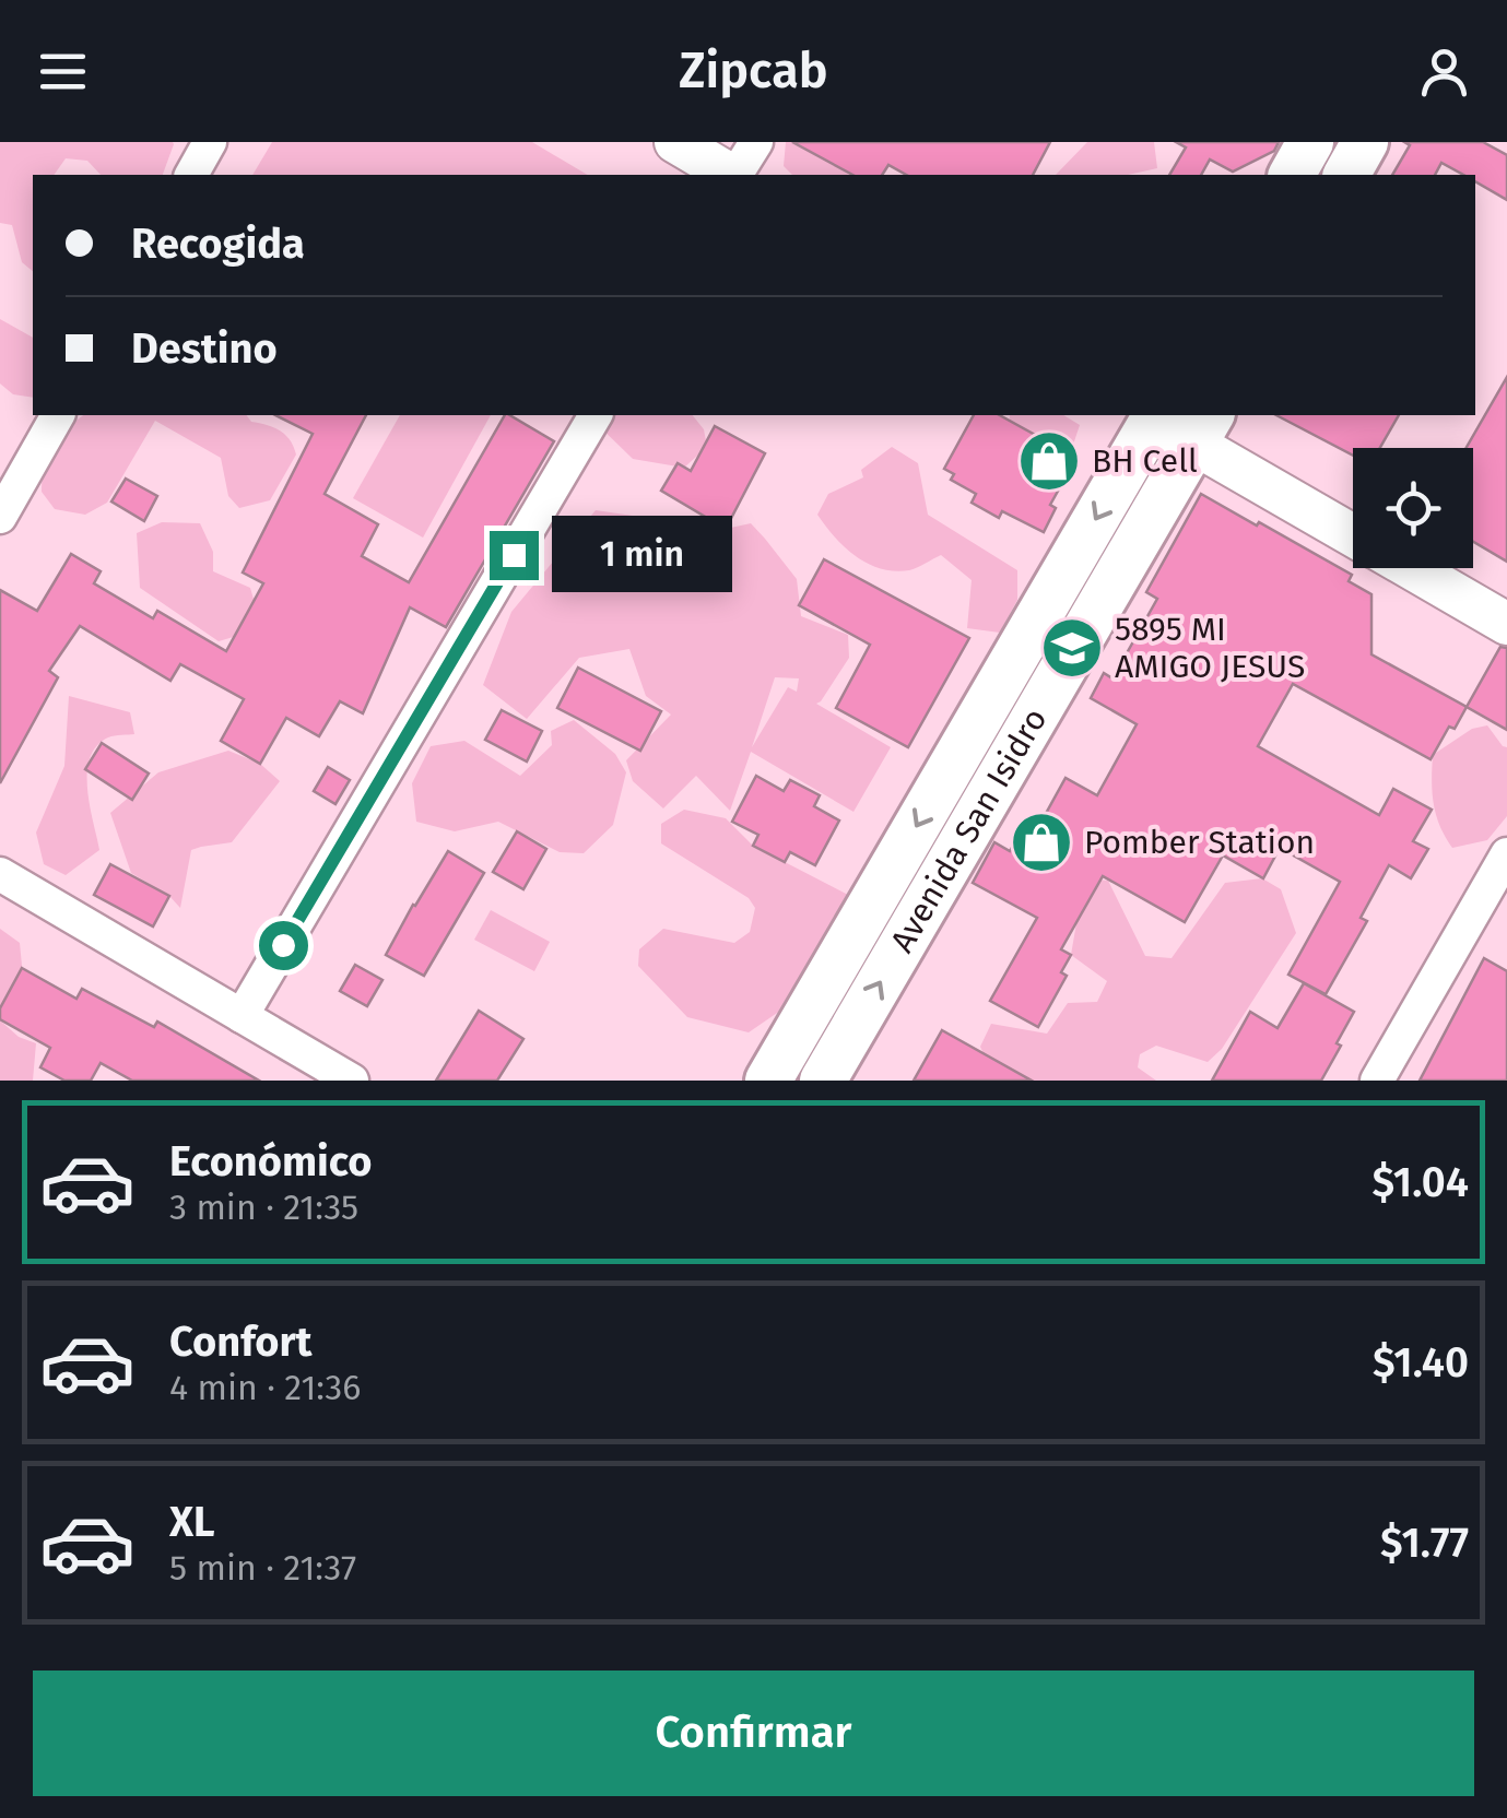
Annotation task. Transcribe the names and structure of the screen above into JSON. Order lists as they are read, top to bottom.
{
  "streets": {
    "main road": ["Avenida San Isidro"]
  },
  "places": {
    "shop": ["BH Cell", "Pomber Station"],
    "school or university": ["5895 MI AMIGO JESUS"]
  },
  "page": {
    "header": "Zipcab",
    "banner": ["Recogida", "Destino"],
    "bubble": "1 min",
    "list": [
      {
        "name": "Económico",
        "note": "3 min · 21:35",
        "value": "$1.04"
      },
      {
        "name": "Confort",
        "note": "4 min · 21:36",
        "value": "$1.40"
      },
      {
        "name": "XL",
        "note": "5 min · 21:37",
        "value": "$1.77"
      }
    ],
    "buttons": "Confirmar"
  }
}
